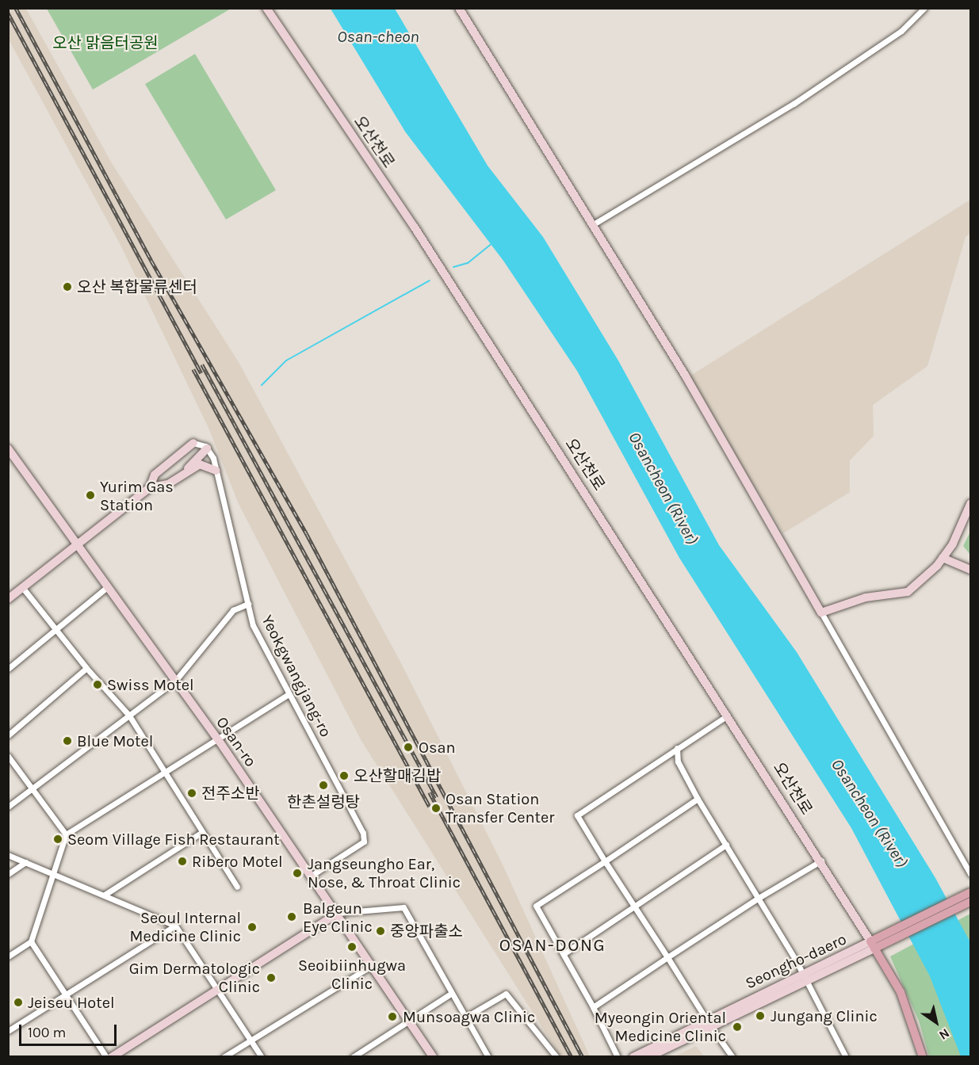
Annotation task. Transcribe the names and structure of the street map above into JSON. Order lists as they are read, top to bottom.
{
  "streets": {
    "main road": ["오산천로", "Seongho-daero"],
    "street": ["Yeokgwangjang-ro", "Osan-ro"]
  },
  "crossings": [
    ["오산천로", "Seongho-daero"],
    ["Yeokgwangjang-ro", "Osan-ro"]
  ],
  "districts": ["OSAN-DONG"],
  "water": ["Osan-cheon", "Osancheon (River)"],
  "parks": ["오산 맑음터공원"],
  "places": [
    "오산 복합물류센터",
    "Yurim Gas Station",
    "Swiss Motel",
    "Blue Motel",
    "Osan",
    "오산할매김밥",
    "한촌설렁탕",
    "전주소반",
    "Osan Station Transfer Center",
    "Seom Village Fish Restaurant",
    "Ribero Motel",
    "Jangseungho Ear, Nose, & Throat Clinic",
    "Balgeun Eye Clinic",
    "Seoul Internal Medicine Clinic",
    "중앙파출소",
    "Seoibiinhugwa Clinic",
    "Gim Dermatologic Clinic",
    "Jeiseu Hotel",
    "Jungang Clinic",
    "Munsoagwa Clinic",
    "Myeongin Oriental Medicine Clinic"
  ],
  "scale_bar": "100 m",
  "north": "bottom right"
}
